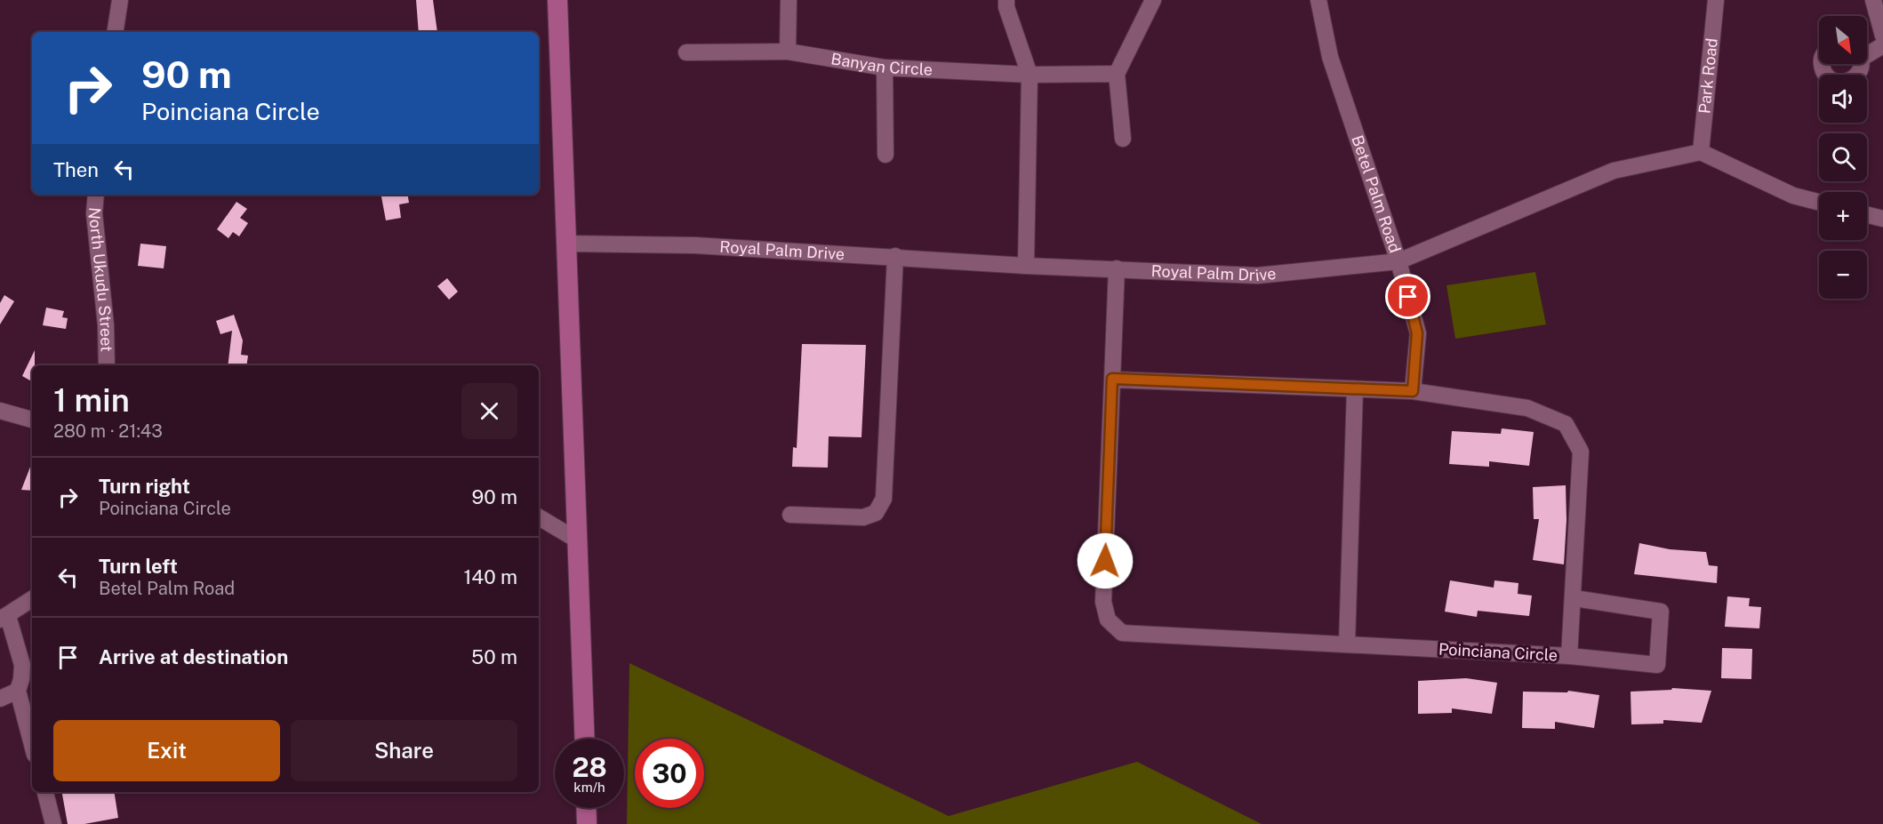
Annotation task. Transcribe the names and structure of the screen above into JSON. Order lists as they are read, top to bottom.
{
  "streets": {
    "street": [
      "Banyan Circle",
      "Park Road",
      "Betel Palm Road",
      "Royal Palm Drive",
      "North Ukudu Street",
      "Poinciana Circle"
    ]
  },
  "crossings": [
    ["Park Road", "Royal Palm Drive"],
    ["Betel Palm Road", "Royal Palm Drive"],
    ["Betel Palm Road", "Poinciana Circle"]
  ],
  "north": "bottom right",
  "page": {
    "map_buttons": ["+", "−"],
    "turn": ["90 m", "Poinciana Circle"],
    "then": "Then",
    "heading": ["1 min", "280 m · 21:43"],
    "list": [
      {
        "name": "Turn right",
        "note": "Poinciana Circle",
        "value": "90 m"
      },
      {
        "name": "Turn left",
        "note": "Betel Palm Road",
        "value": "140 m"
      },
      {
        "name": "Arrive at destination",
        "value": "50 m"
      }
    ],
    "buttons": ["Exit", "Share"],
    "speed": "28 km/h",
    "limit": "30"
  }
}
